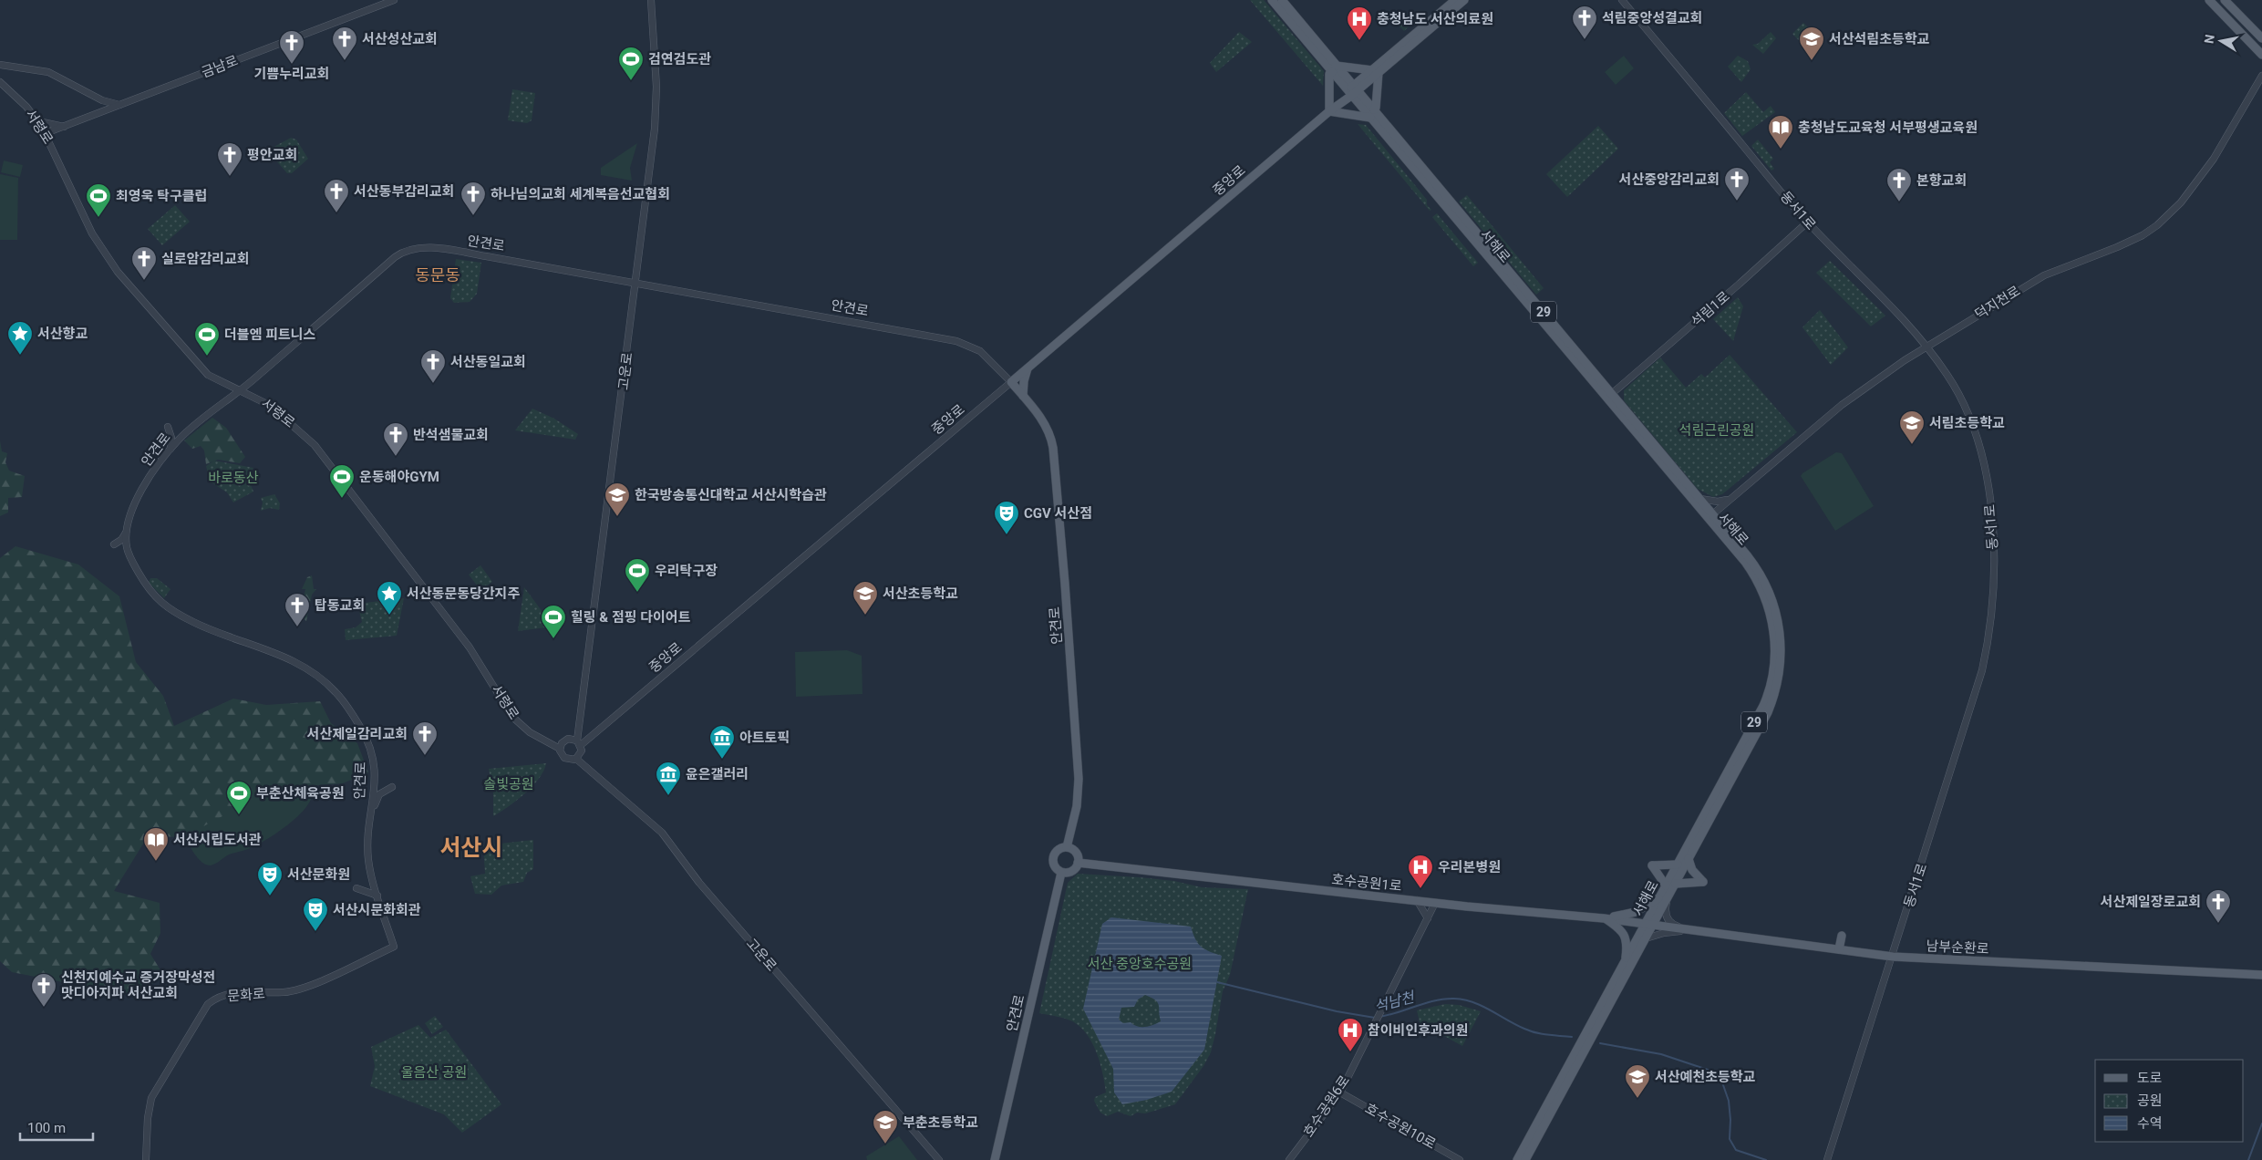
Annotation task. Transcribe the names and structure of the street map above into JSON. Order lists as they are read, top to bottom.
{
  "streets": {
    "main road": [
      "중앙로",
      "안견로",
      "서해로",
      "29",
      "호수공원1로",
      "남부순환로"
    ],
    "street": [
      "금남로",
      "서령로",
      "동서1로",
      "덕지천로",
      "석림1로",
      "고운로",
      "문화로",
      "호수공원6로",
      "호수공원10로"
    ]
  },
  "crossings": [
    ["금남로", "서령로"],
    ["서령로", "중앙로"],
    ["서령로", "안견로"],
    ["서령로", "고운로"],
    ["중앙로", "안견로"],
    ["중앙로", "서해로"],
    ["중앙로", "고운로"],
    ["동서1로", "덕지천로"],
    ["동서1로", "석림1로"],
    ["동서1로", "남부순환로"],
    ["안견로", "고운로"],
    ["안견로", "호수공원1로"],
    ["안견로", "문화로"],
    ["서해로", "덕지천로"],
    ["서해로", "석림1로"],
    ["서해로", "호수공원1로"],
    ["서해로", "남부순환로"],
    ["호수공원1로", "남부순환로"],
    ["호수공원6로", "호수공원10로"]
  ],
  "districts": ["동문동", "서산시"],
  "water": ["석남천"],
  "parks": [
    "석림근린공원",
    "바로동산",
    "솔빛공원",
    "서산 중앙호수공원",
    "울음산 공원"
  ],
  "places": {
    "church": [
      "석림중앙성결교회",
      "서산성산교회",
      "기쁨누리교회",
      "평안교회",
      "서산중앙감리교회",
      "본향교회",
      "서산동부감리교회",
      "하나님의교회 세계복음선교협회",
      "실로암감리교회",
      "서산동일교회",
      "반석샘물교회",
      "탑동교회",
      "서산제일감리교회",
      "서산제일장로교회",
      "신천지예수교 증거장막성전 맛디아지파 서산교회"
    ],
    "hospital": ["충청남도 서산의료원", "우리본병원", "참이비인후과의원"],
    "school or university": [
      "서산석림초등학교",
      "서림초등학교",
      "한국방송통신대학교 서산시학습관",
      "서산초등학교",
      "서산예천초등학교",
      "부춘초등학교"
    ],
    "sports": [
      "검연검도관",
      "최영욱 탁구클럽",
      "더블엠 피트니스",
      "운동해야GYM",
      "우리탁구장",
      "힐링 & 점핑 다이어트",
      "부춘산체육공원"
    ],
    "library": ["충청남도교육청 서부평생교육원", "서산시립도서관"],
    "place": ["서산향교", "서산동문동당간지주"],
    "theatre": ["CGV 서산점", "서산문화원", "서산시문화회관"],
    "museum": ["아트토픽", "윤은갤러리"]
  },
  "legend": ["도로", "공원", "수역"],
  "scale_bar": "100 m",
  "north": "left"
}
